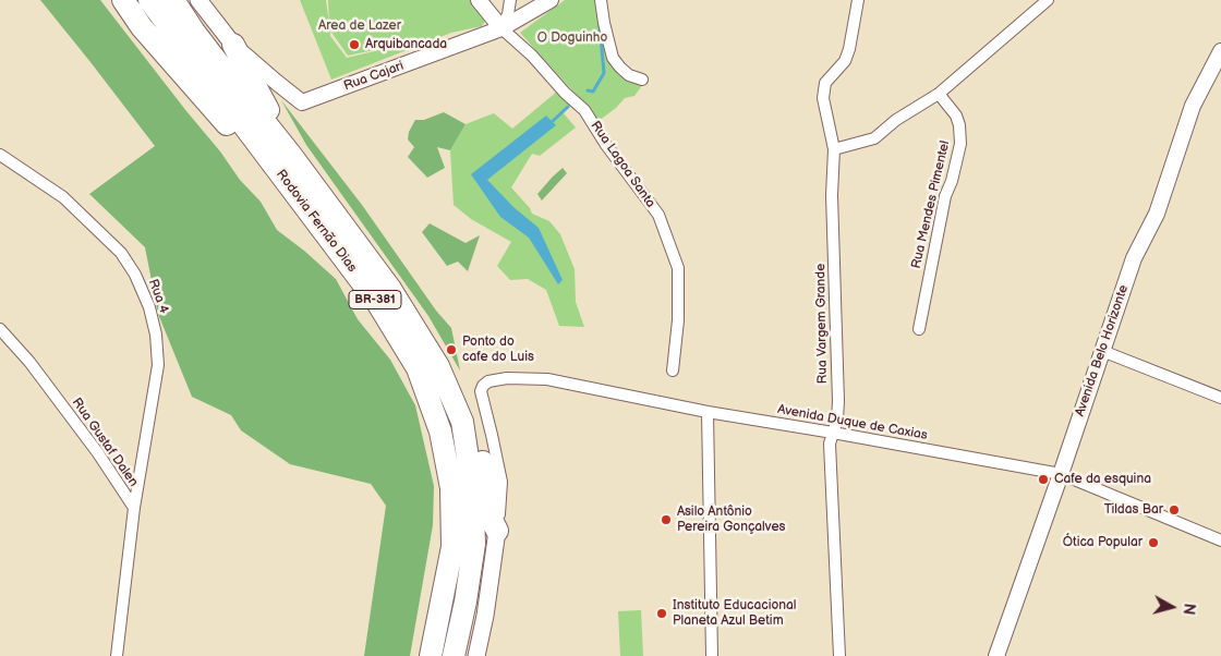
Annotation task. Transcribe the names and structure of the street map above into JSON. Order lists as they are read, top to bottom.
{
  "streets": {
    "highway": ["Rodovia Fernão Dias", "BR-381"],
    "street": [
      "Rua Cajari",
      "Rua Lagoa Santa",
      "Rua Mendes Pimentel",
      "Rua 4",
      "Rua Vargem Grande",
      "Avenida Belo Horizonte",
      "Avenida Duque de Caxias",
      "Rua Gustaf Dalen"
    ]
  },
  "crossings": [
    ["Rua Cajari", "Rua Lagoa Santa"],
    ["Rua Cajari", "BR-381"],
    ["Rodovia Fernão Dias", "BR-381"],
    ["Rua 4", "Rua Gustaf Dalen"],
    ["Rua Vargem Grande", "Avenida Duque de Caxias"],
    ["Avenida Belo Horizonte", "Avenida Duque de Caxias"]
  ],
  "parks": ["Area de Lazer", "O Doguinho"],
  "places": [
    "Arquibancada",
    "Ponto do cafe do Luis",
    "Cafe da esquina",
    "Tildas Bar",
    "Asilo Antônio Pereira Gonçalves",
    "Ótica Popular",
    "Instituto Educacional Planeta Azul Betim"
  ],
  "north": "right"
}
